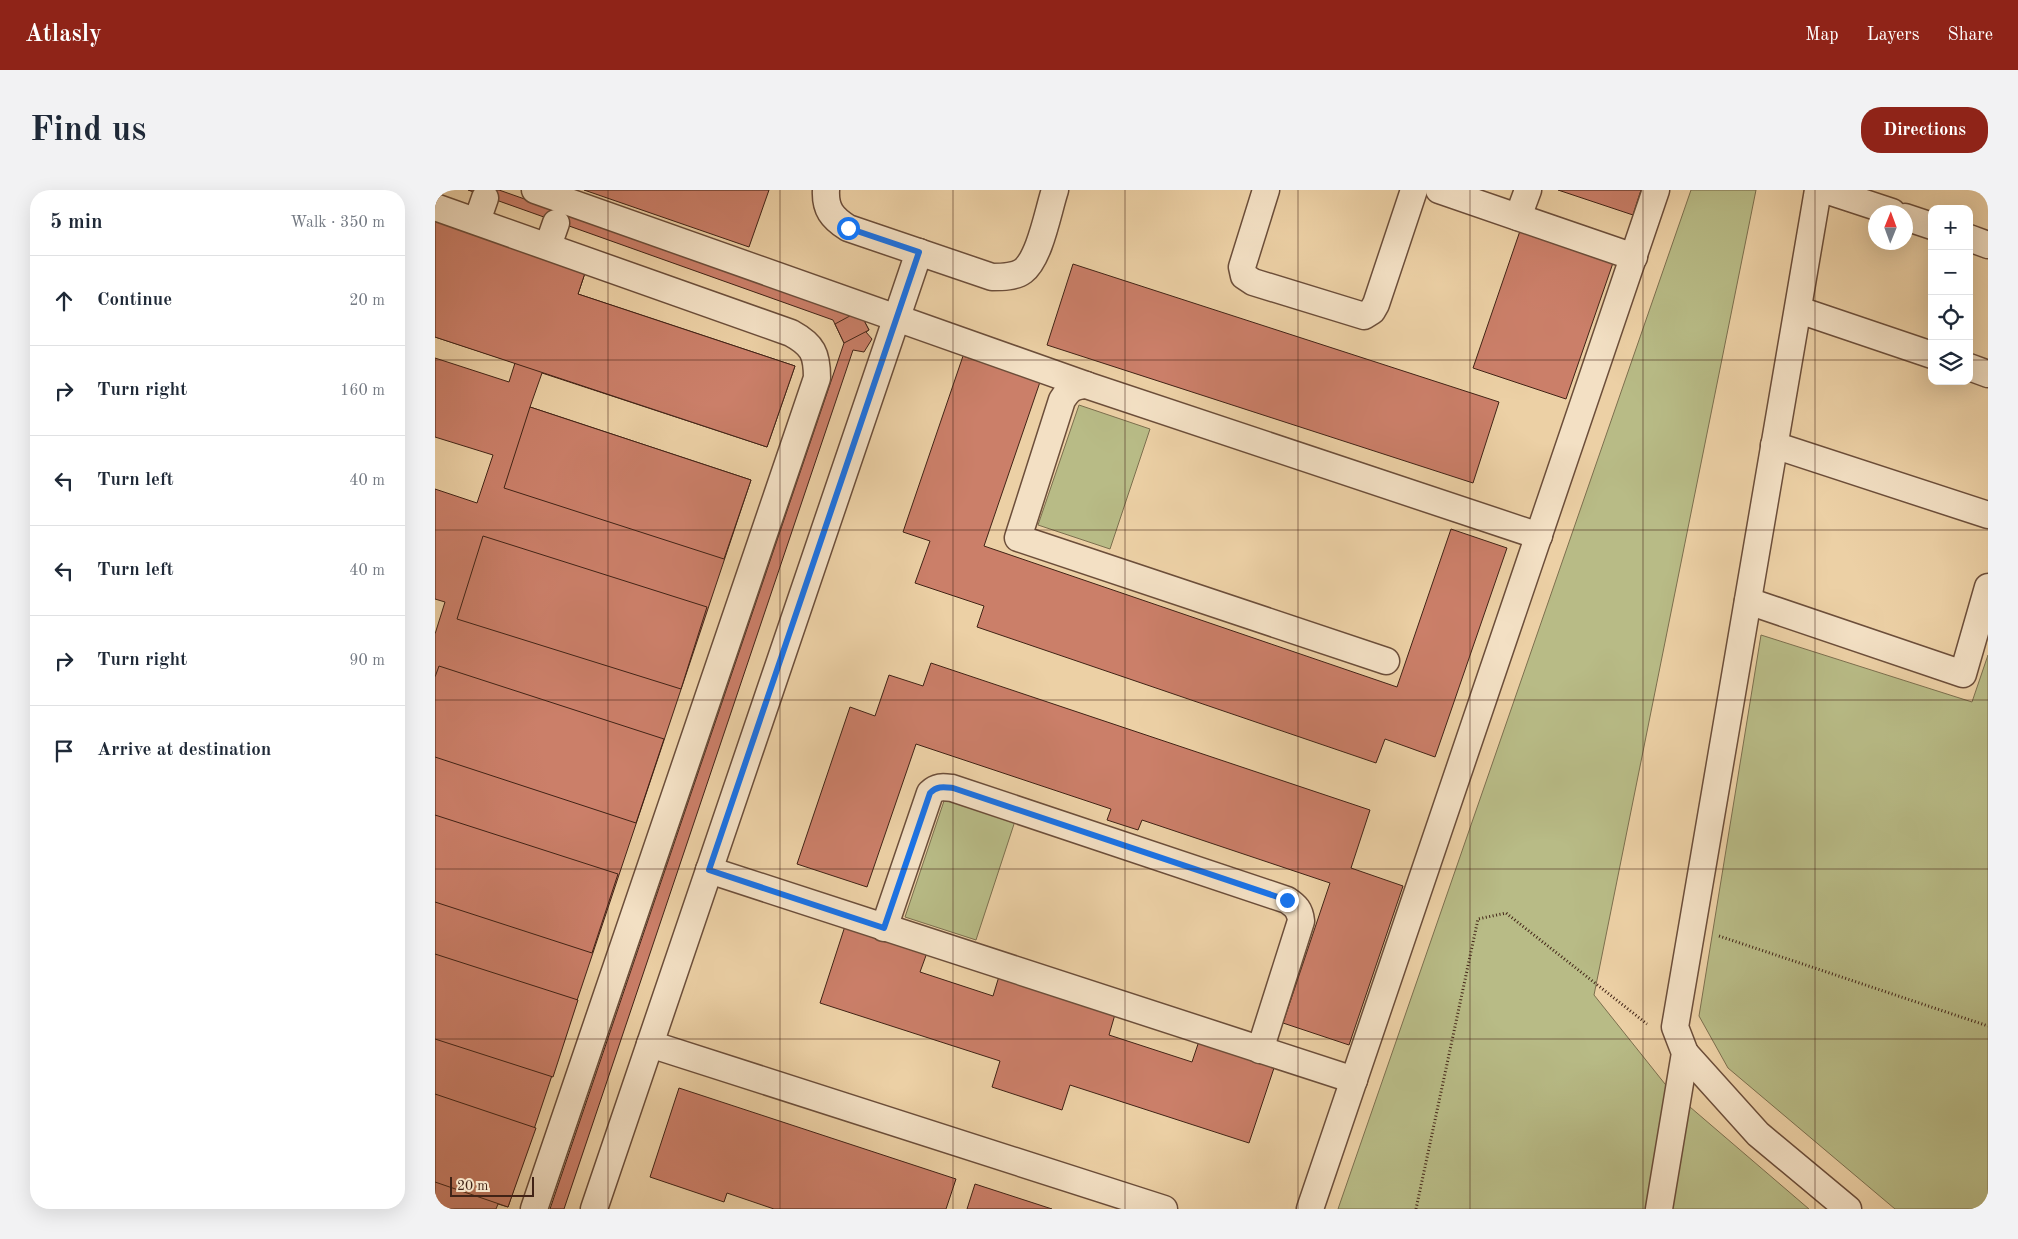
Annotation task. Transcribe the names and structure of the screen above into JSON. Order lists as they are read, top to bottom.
{
  "scale_bar": "20 m",
  "north": "top",
  "page": {
    "header": "Atlasly",
    "nav": ["Map", "Layers", "Share"],
    "buttons": "Directions",
    "title": "Find us",
    "heading": ["5 min", "Walk · 350 m"],
    "map_buttons": ["+", "−"],
    "list": [
      ["Continue", "20 m"],
      ["Turn right", "160 m"],
      ["Turn left", "40 m"],
      ["Turn left", "40 m"],
      ["Turn right", "90 m"],
      "Arrive at destination"
    ],
    "scale": "20 m"
  }
}
